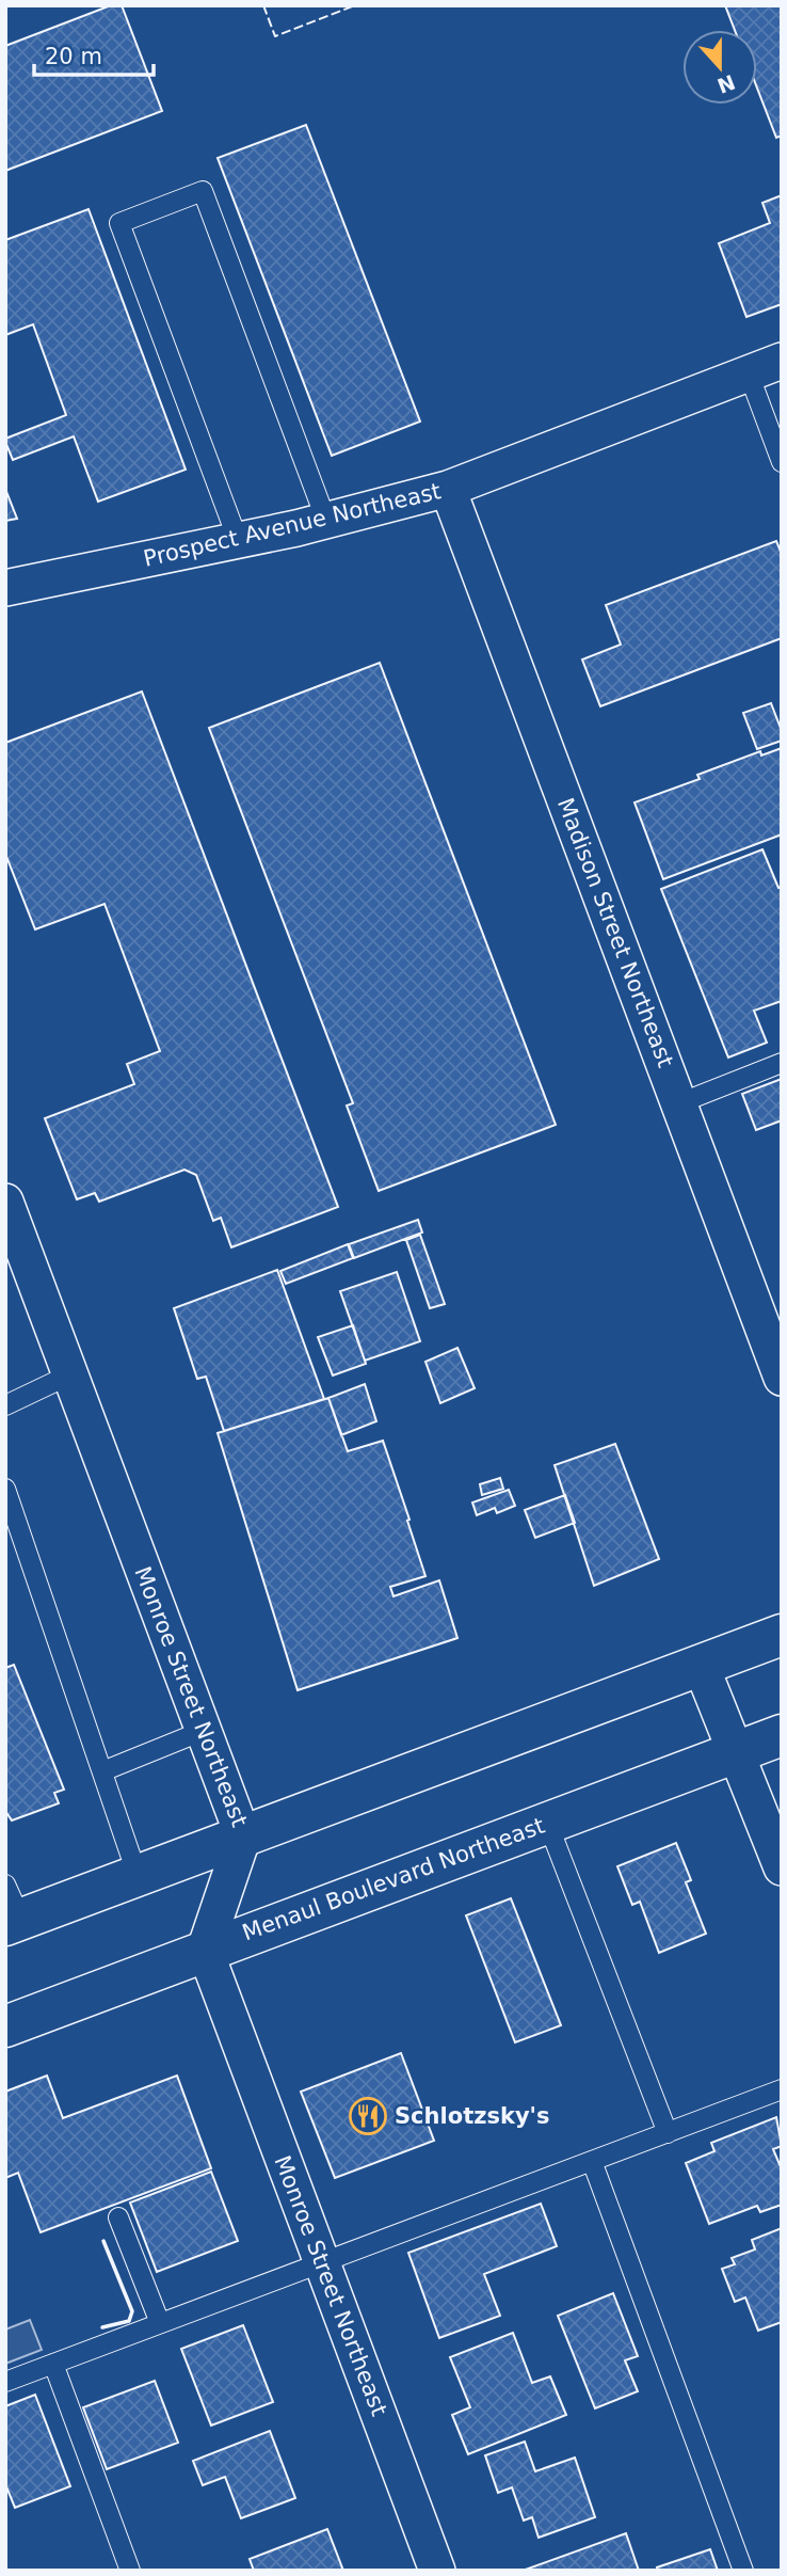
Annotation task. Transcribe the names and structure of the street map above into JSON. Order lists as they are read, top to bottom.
{
  "streets": {
    "main road": ["Menaul Boulevard Northeast"],
    "street": ["Prospect Avenue Northeast", "Madison Street Northeast", "Monroe Street Northeast"]
  },
  "crossings": [
    ["Prospect Avenue Northeast", "Madison Street Northeast"],
    ["Monroe Street Northeast", "Menaul Boulevard Northeast"]
  ],
  "places": {
    "restaurant": ["Schlotzsky's"]
  },
  "scale_bar": "20 m",
  "north": "bottom"
}
